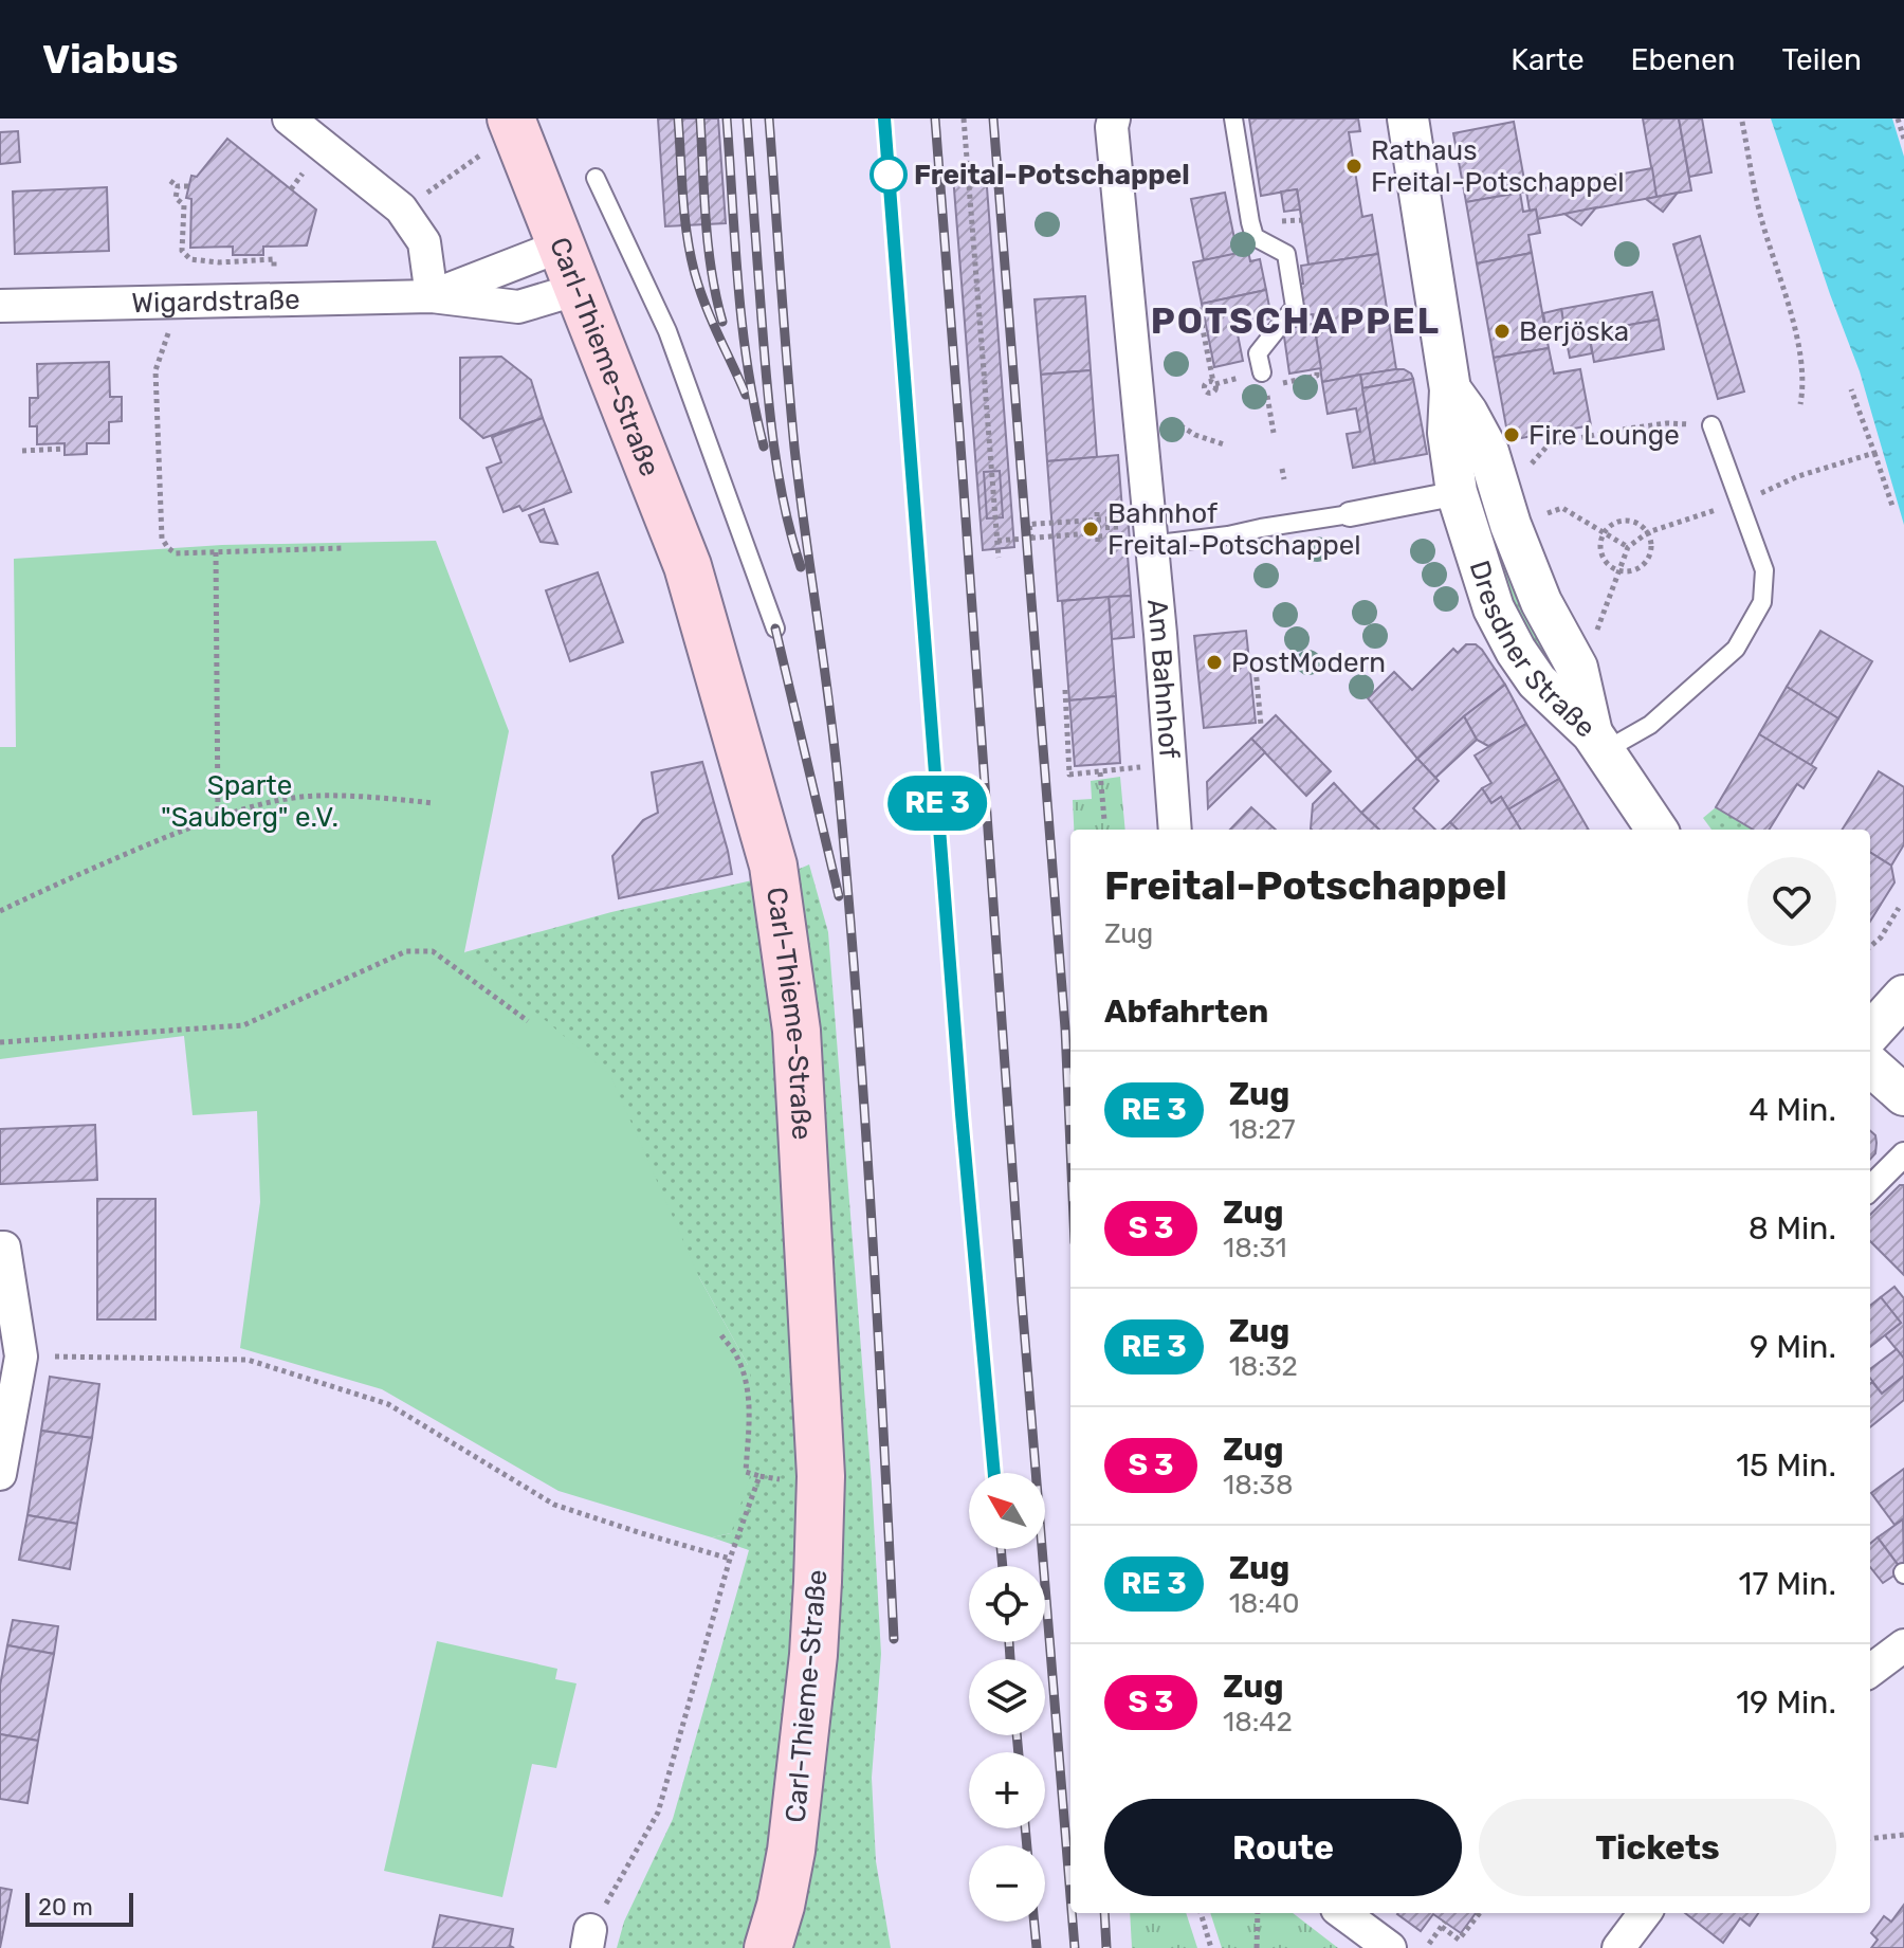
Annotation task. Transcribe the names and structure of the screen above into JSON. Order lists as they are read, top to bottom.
{
  "streets": {
    "main road": ["Carl-Thieme-Straße"],
    "street": ["Wigardstraße", "Dresdner Straße", "Am Bahnhof"]
  },
  "crossings": [
    ["Wigardstraße", "Carl-Thieme-Straße"]
  ],
  "districts": ["POTSCHAPPEL"],
  "parks": ["Sparte \"Sauberg\" e.V."],
  "places": [
    "Rathaus Freital-Potschappel",
    "Freital-Potschappel",
    "Berjöska",
    "Fire Lounge",
    "Bahnhof Freital-Potschappel",
    "PostModern"
  ],
  "scale_bar": "20 m",
  "north": "top left",
  "page": {
    "header": "Viabus",
    "nav": ["Karte", "Ebenen", "Teilen"],
    "on_map": "RE 3",
    "heading": [
      ["Freital-Potschappel", "Zug"],
      "Abfahrten"
    ],
    "list": [
      {
        "mark": "RE 3",
        "name": "Zug",
        "note": "18:27",
        "value": "4 Min."
      },
      {
        "mark": "S 3",
        "name": "Zug",
        "note": "18:31",
        "value": "8 Min."
      },
      {
        "mark": "RE 3",
        "name": "Zug",
        "note": "18:32",
        "value": "9 Min."
      },
      {
        "mark": "S 3",
        "name": "Zug",
        "note": "18:38",
        "value": "15 Min."
      },
      {
        "mark": "RE 3",
        "name": "Zug",
        "note": "18:40",
        "value": "17 Min."
      },
      {
        "mark": "S 3",
        "name": "Zug",
        "note": "18:42",
        "value": "19 Min."
      }
    ],
    "map_buttons": ["+", "−"],
    "buttons": ["Route", "Tickets"],
    "scale": "20 m"
  }
}
